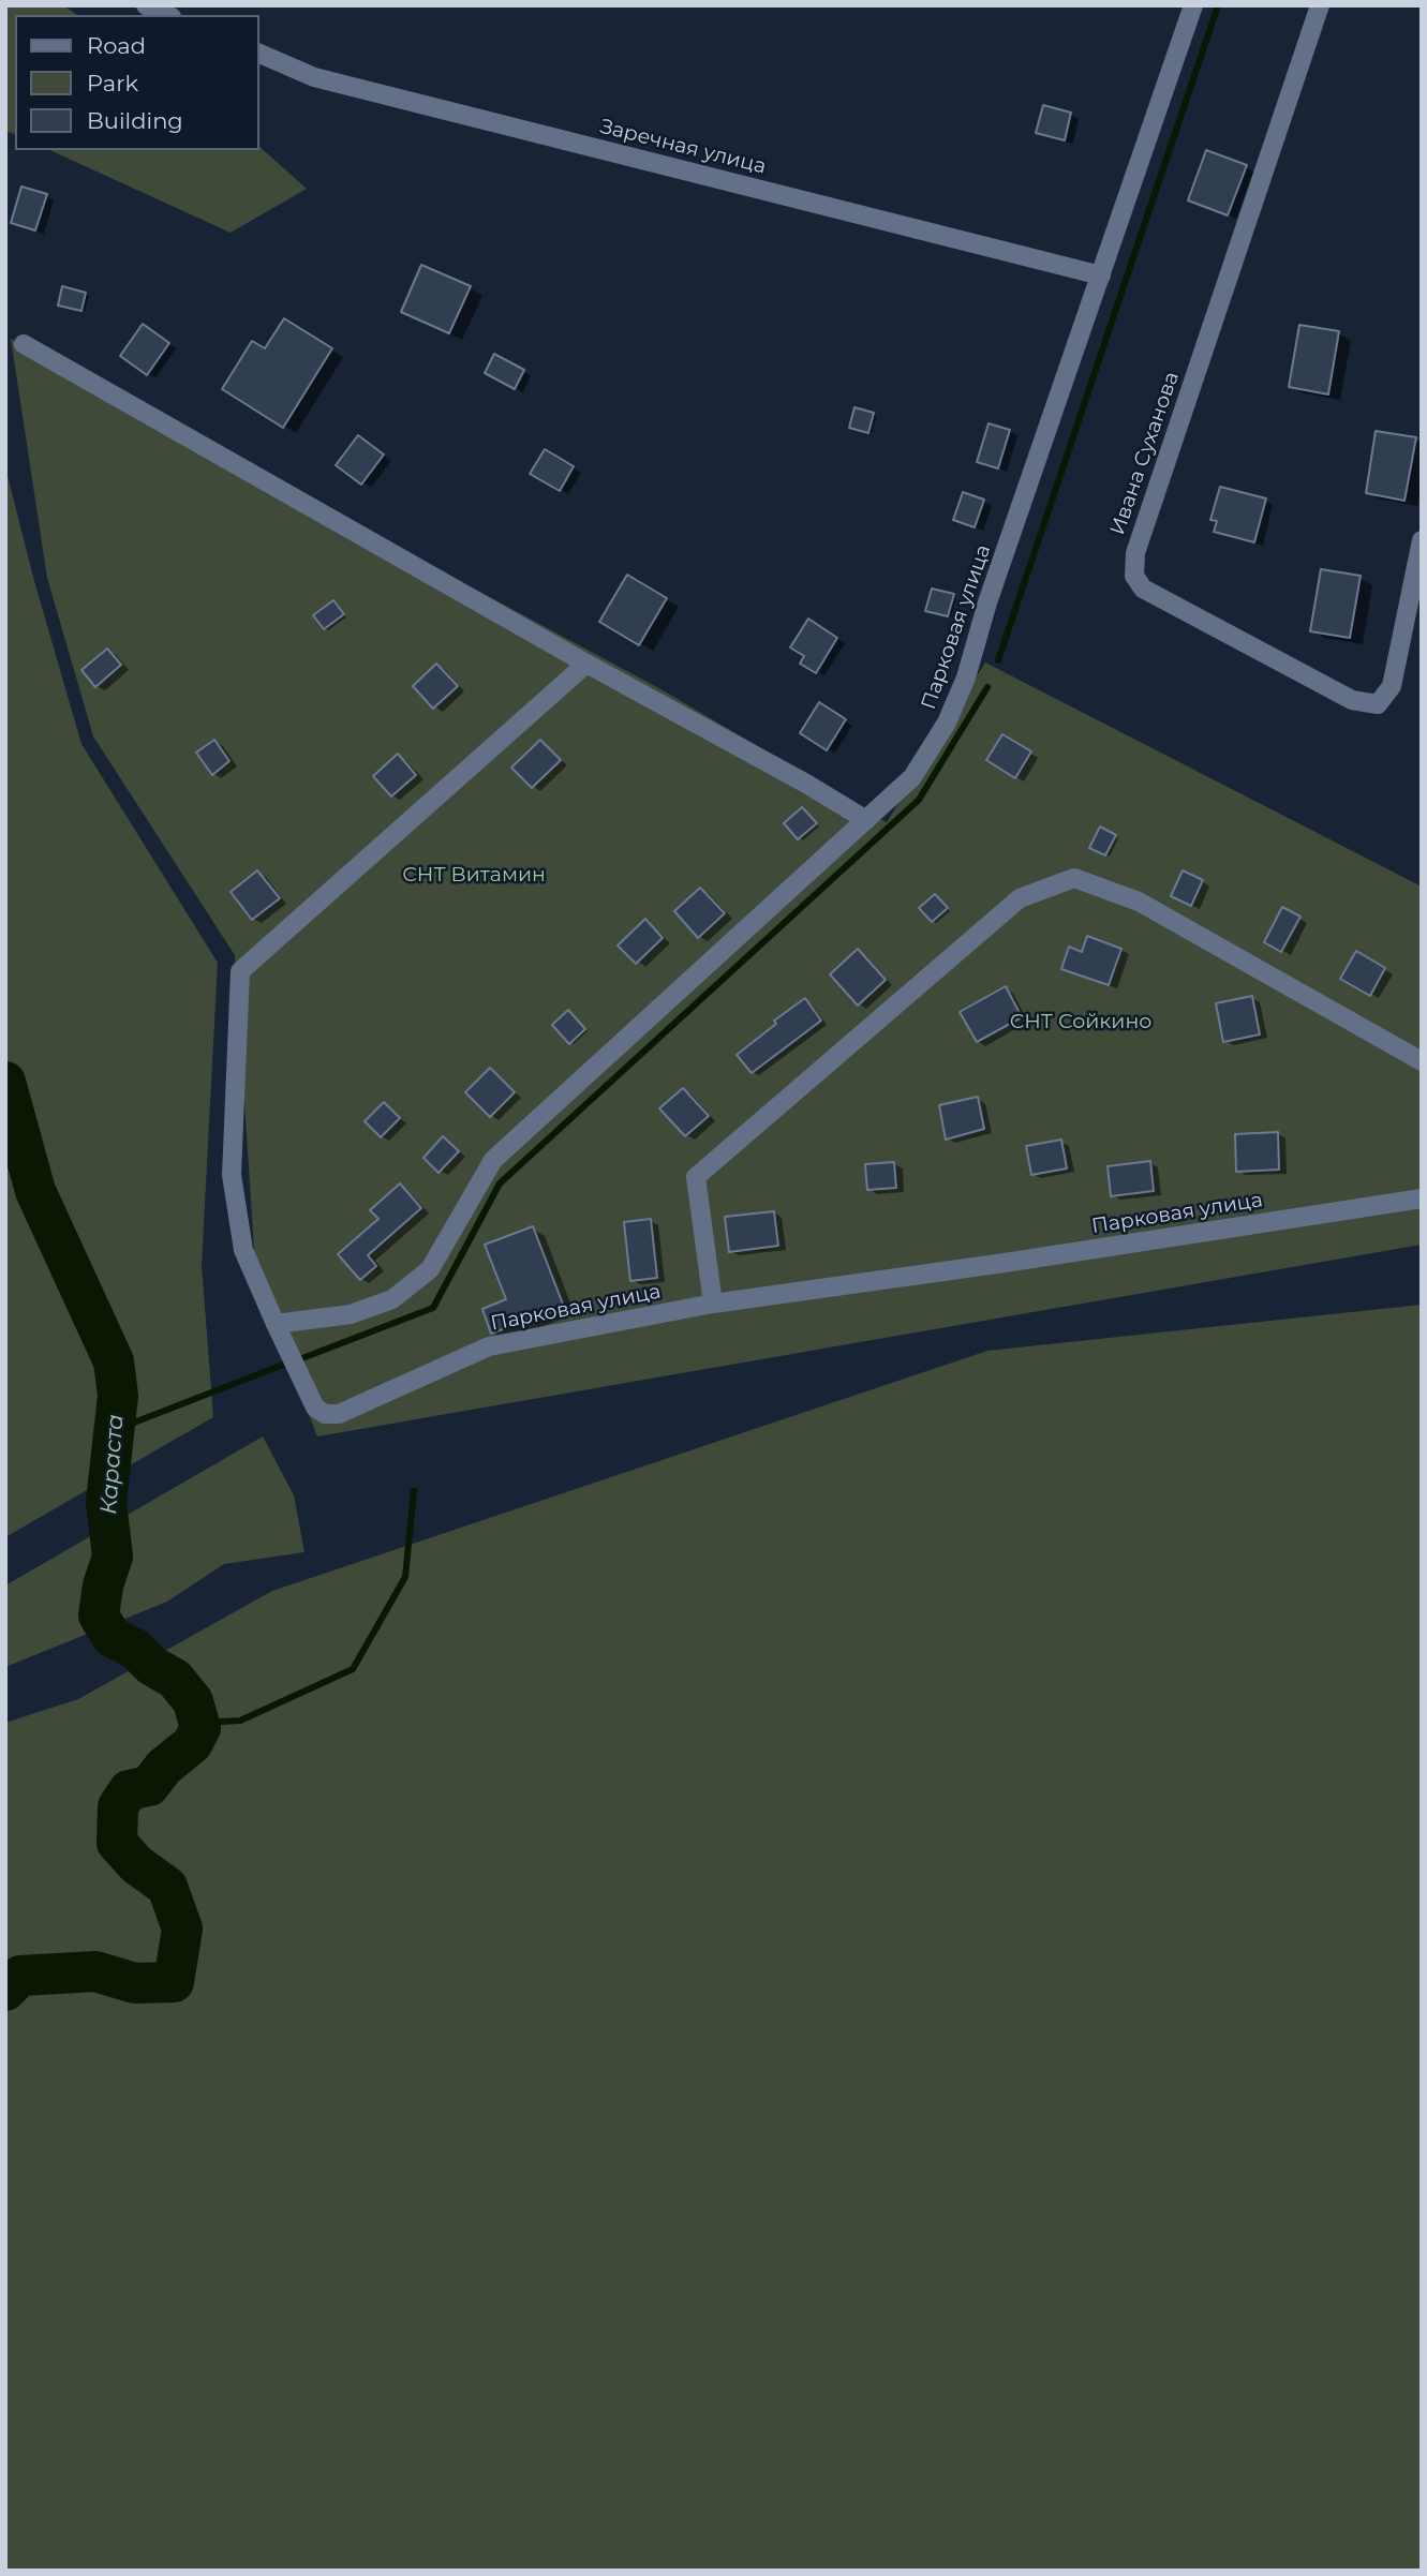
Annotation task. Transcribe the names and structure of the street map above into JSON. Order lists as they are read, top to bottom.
{
  "streets": {
    "street": ["Заречная улица", "Ивана Суханова", "Парковая улица"]
  },
  "crossings": [
    ["Заречная улица", "Парковая улица"]
  ],
  "water": ["Караста"],
  "parks": ["СНТ Витамин", "СНТ Сойкино"],
  "legend": ["Road", "Park", "Building"]
}
